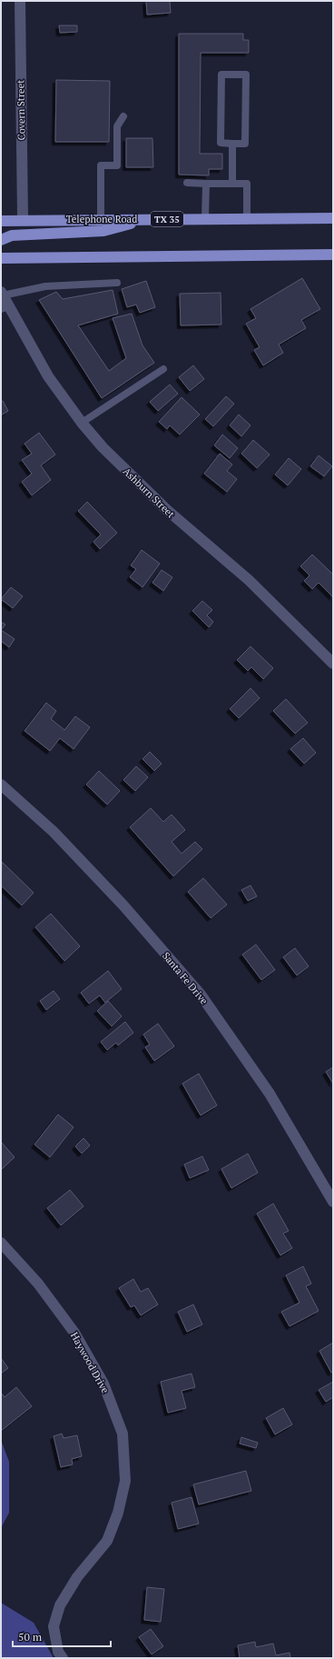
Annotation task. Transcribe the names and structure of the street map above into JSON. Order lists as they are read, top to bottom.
{
  "streets": {
    "main road": ["Telephone Road", "TX 35"],
    "street": [
      "Covern Street",
      "Ashburn Street",
      "Santa Fe Drive",
      "Haywood Drive"
    ]
  },
  "crossings": [
    ["Covern Street", "Telephone Road"]
  ],
  "scale_bar": "50 m"
}
